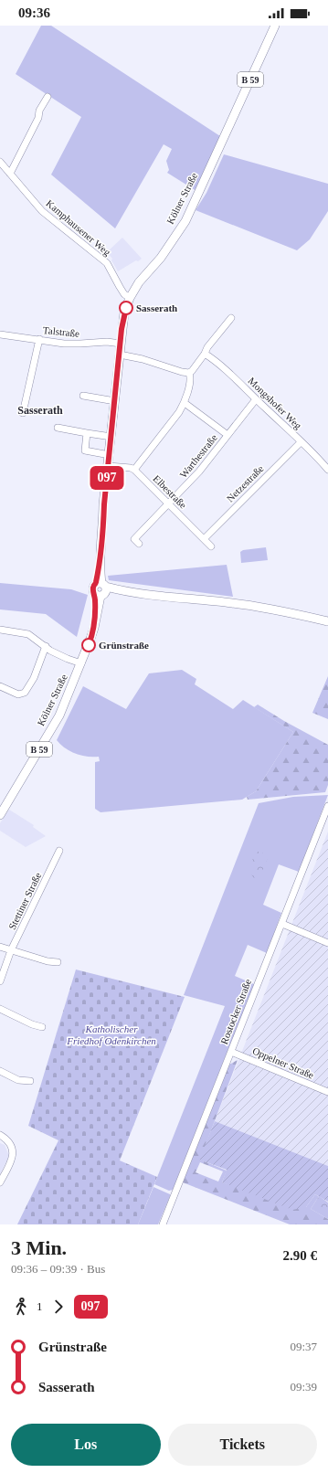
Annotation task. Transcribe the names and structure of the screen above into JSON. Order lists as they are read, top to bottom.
{
  "streets": {
    "main road": ["B 59", "Kölner Straße"],
    "street": [
      "Kamphausener Weg",
      "Talstraße",
      "Mongshofer Weg",
      "Warthestraße",
      "Netzestraße",
      "Elbestraße",
      "Stettiner Straße",
      "Rostocker Straße",
      "Oppelner Straße"
    ]
  },
  "crossings": [
    ["Kölner Straße", "Kamphausener Weg"],
    ["Kölner Straße", "Talstraße"],
    ["Mongshofer Weg", "Warthestraße"],
    ["Mongshofer Weg", "Netzestraße"],
    ["Warthestraße", "Elbestraße"],
    ["Netzestraße", "Elbestraße"],
    ["Rostocker Straße", "Oppelner Straße"]
  ],
  "districts": ["Sasserath"],
  "parks": ["Katholischer Friedhof Odenkirchen"],
  "places": ["Sasserath", "Grünstraße"],
  "lines": ["bus line 097"],
  "page": {
    "status": "09:36",
    "on_map": "097",
    "heading": ["3 Min.", "09:36 – 09:39 · Bus", "2.90 €"],
    "legs": ["1", "097"],
    "list": [
      {
        "name": "Grünstraße",
        "value": "09:37"
      },
      {
        "name": "Sasserath",
        "value": "09:39"
      }
    ],
    "buttons": ["Los", "Tickets"]
  }
}
